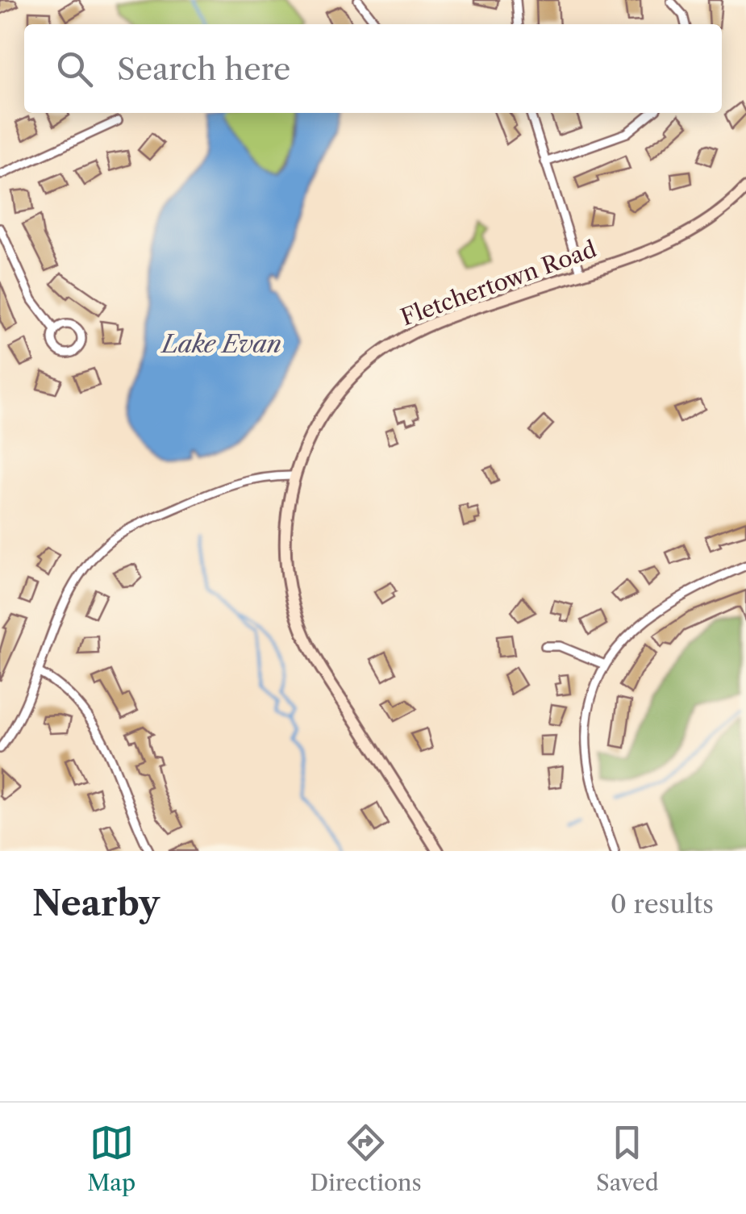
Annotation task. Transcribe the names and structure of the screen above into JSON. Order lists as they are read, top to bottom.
{
  "streets": {
    "street": ["Fletchertown Road"]
  },
  "water": ["Lake Evan"],
  "page": {
    "search": "Search here",
    "heading": ["Nearby", "0 results"],
    "nav": ["Map", "Directions", "Saved"]
  }
}
